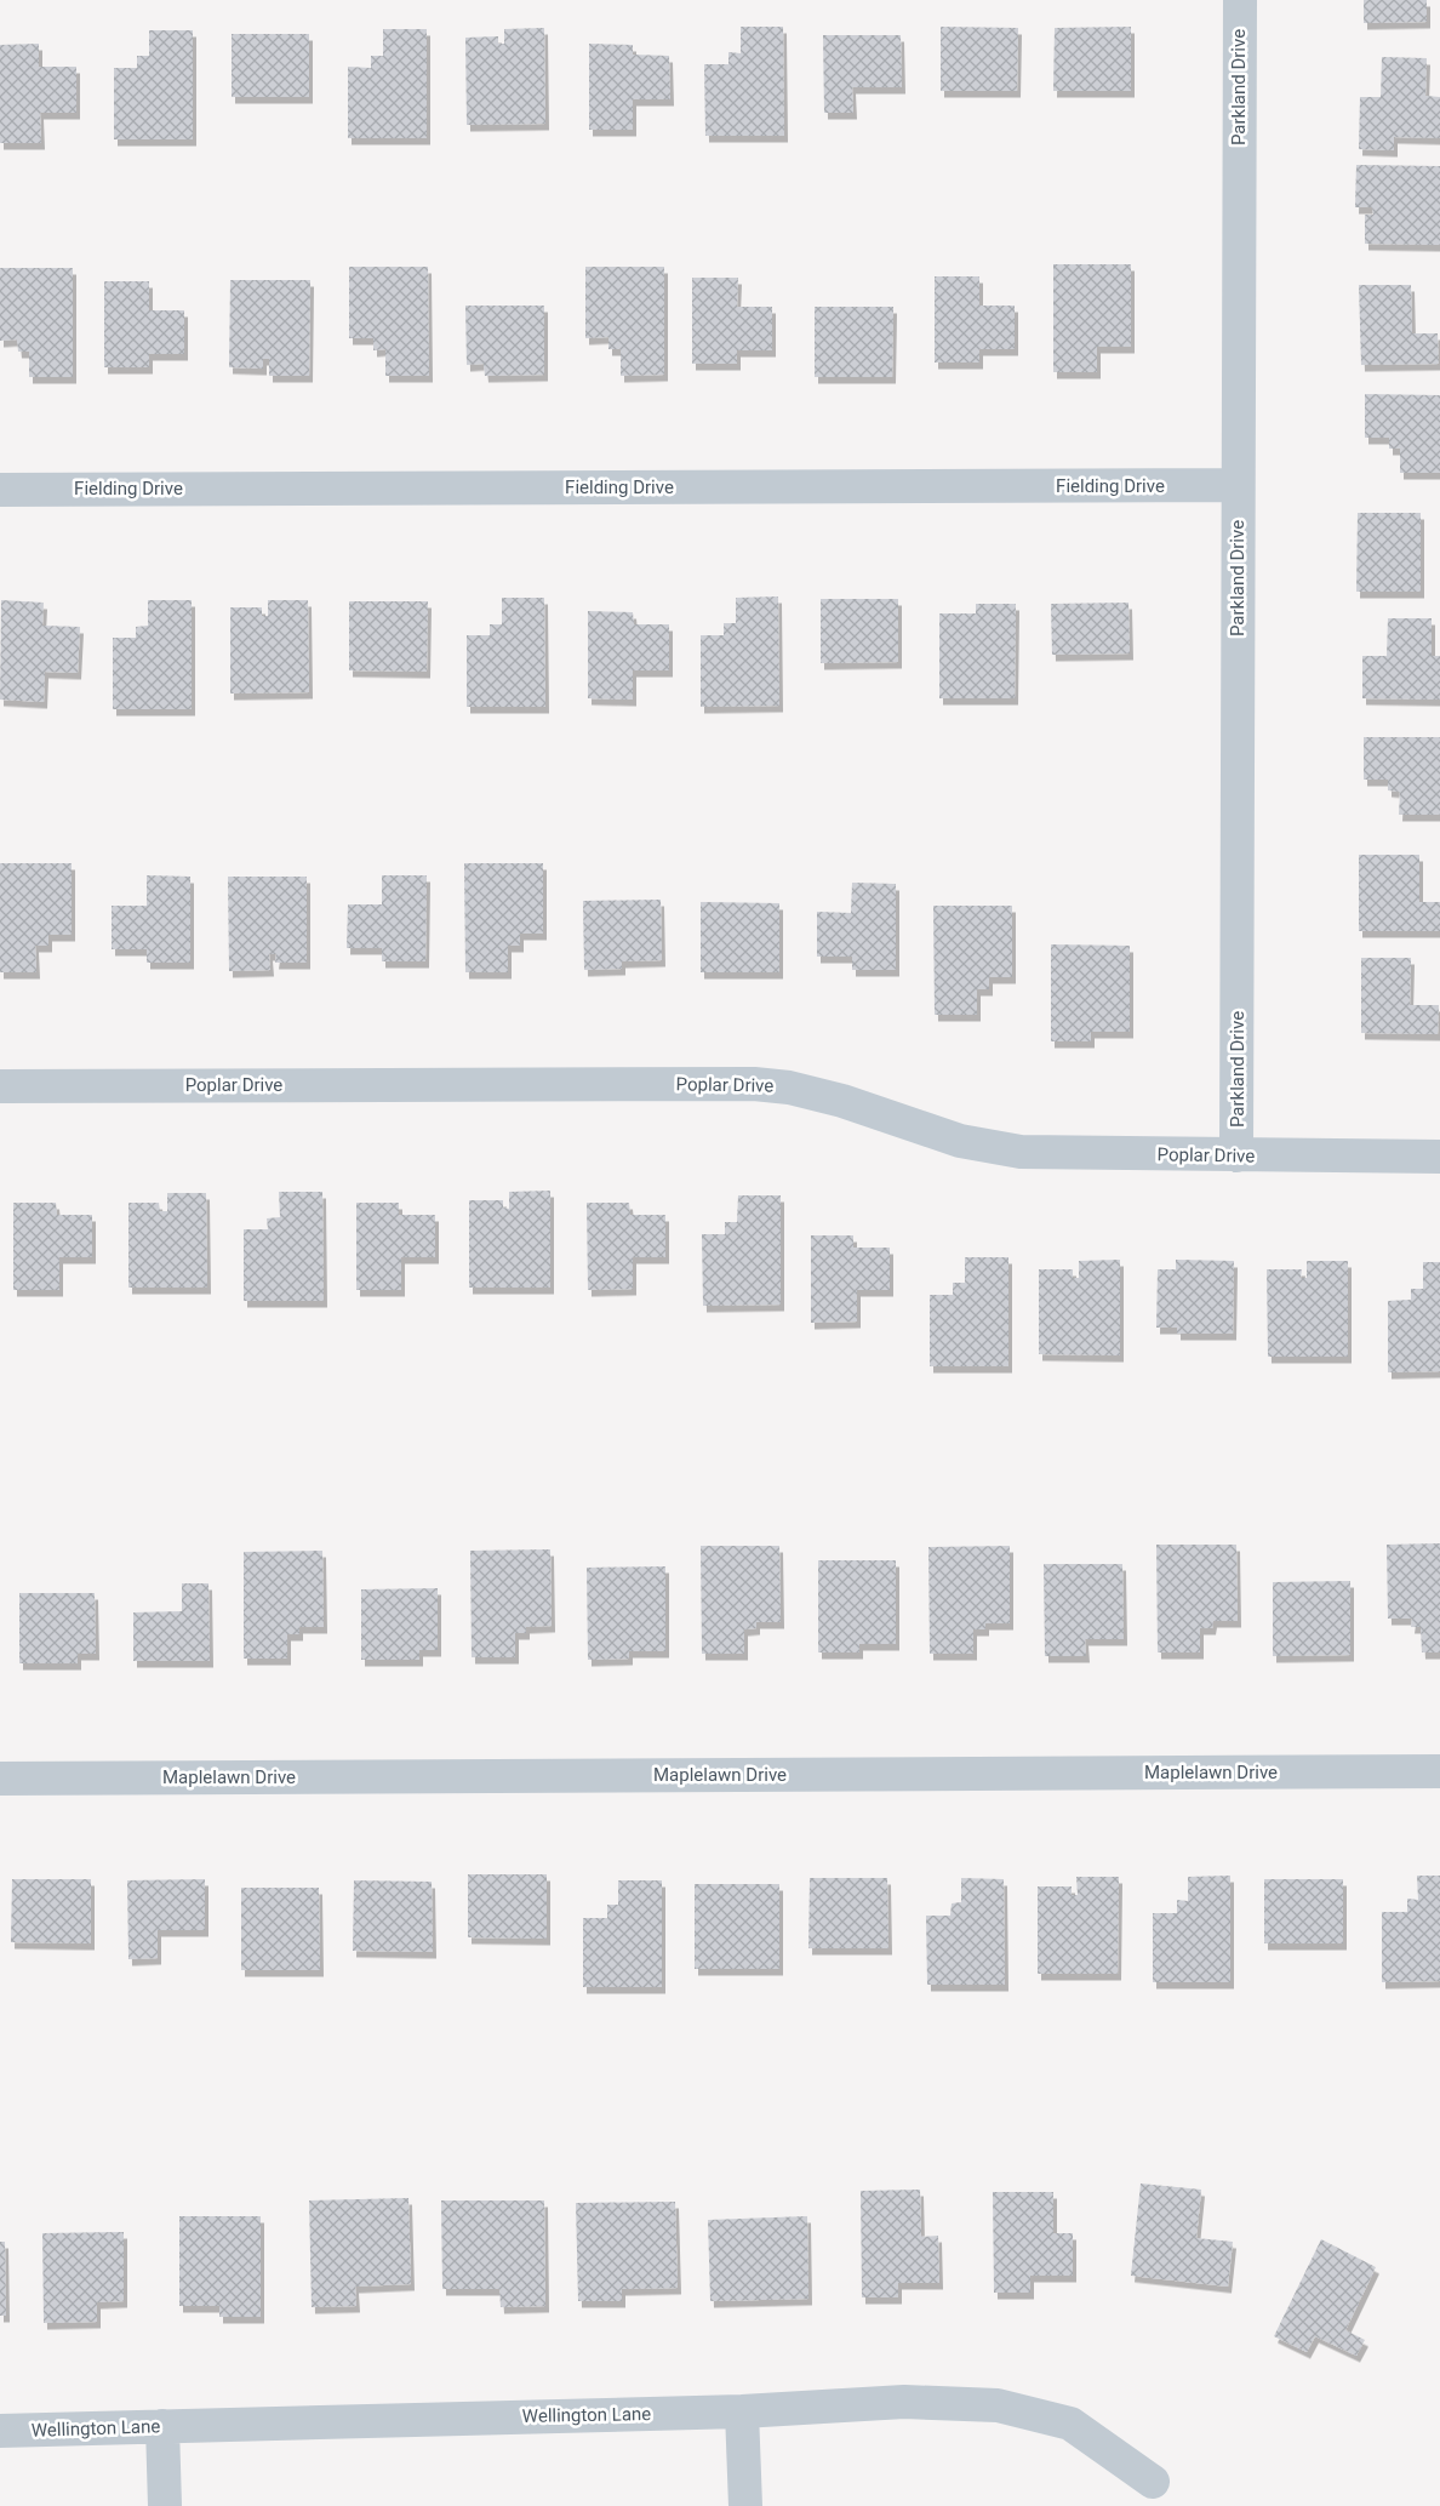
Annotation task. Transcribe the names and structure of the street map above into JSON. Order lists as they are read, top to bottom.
{
  "streets": {
    "street": [
      "Parkland Drive",
      "Fielding Drive",
      "Poplar Drive",
      "Maplelawn Drive",
      "Wellington Lane"
    ]
  },
  "crossings": [
    ["Parkland Drive", "Fielding Drive"],
    ["Parkland Drive", "Poplar Drive"]
  ]
}
